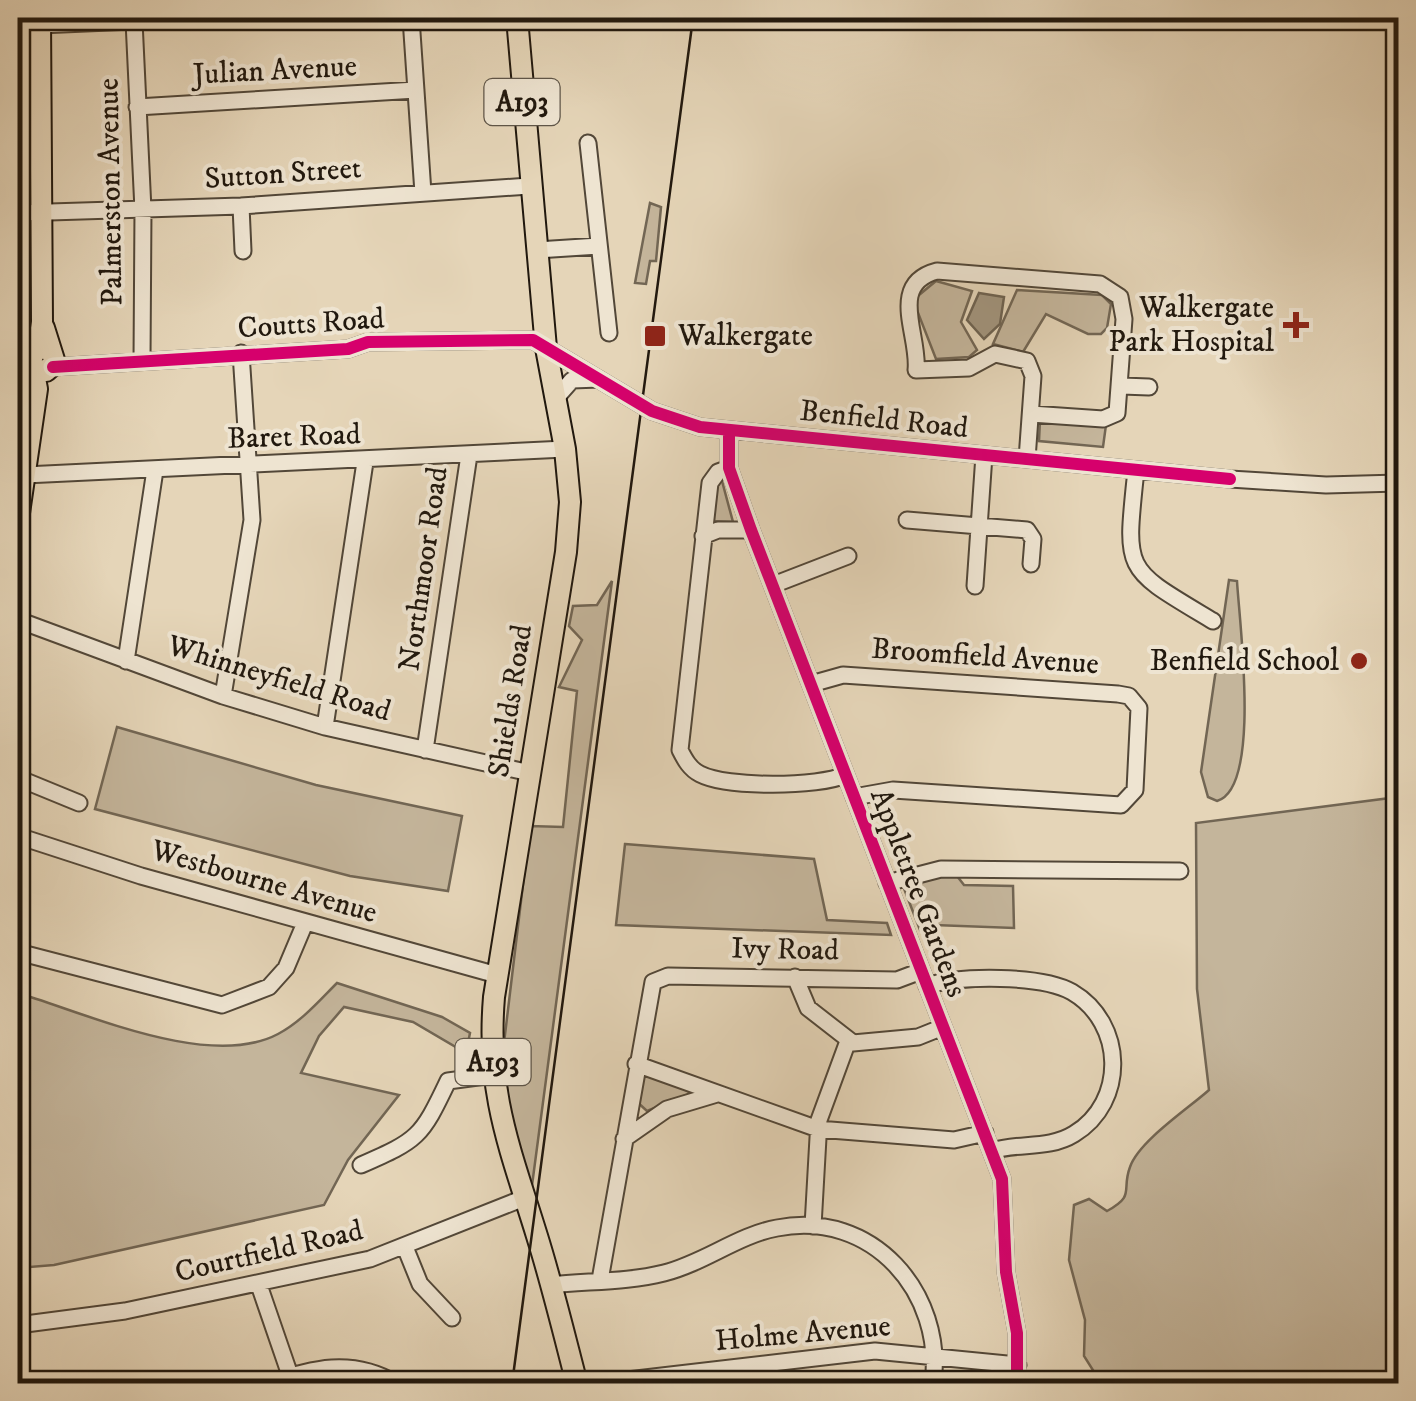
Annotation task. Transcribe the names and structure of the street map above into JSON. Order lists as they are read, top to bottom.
{
  "streets": {
    "main road": ["A193", "Shields Road"],
    "street": [
      "Julian Avenue",
      "Sutton Street",
      "Palmerston Avenue",
      "Coutts Road",
      "Benfield Road",
      "Baret Road",
      "Northmoor Road",
      "Broomfield Avenue",
      "Whinneyfield Road",
      "Westbourne Avenue",
      "Appletree Gardens",
      "Ivy Road",
      "Courtfield Road",
      "Holme Avenue"
    ]
  },
  "crossings": [
    ["Julian Avenue", "Palmerston Avenue"],
    ["Sutton Street", "Palmerston Avenue"],
    ["Sutton Street", "Shields Road"],
    ["Palmerston Avenue", "Coutts Road"],
    ["Coutts Road", "Benfield Road"],
    ["Coutts Road", "Shields Road"],
    ["Benfield Road", "Shields Road"],
    ["Benfield Road", "Appletree Gardens"],
    ["Baret Road", "Northmoor Road"],
    ["Baret Road", "Shields Road"],
    ["Northmoor Road", "Whinneyfield Road"],
    ["Broomfield Avenue", "Appletree Gardens"],
    ["Whinneyfield Road", "Shields Road"],
    ["Shields Road", "Westbourne Avenue"],
    ["Shields Road", "Courtfield Road"],
    ["Appletree Gardens", "Ivy Road"],
    ["Appletree Gardens", "Holme Avenue"]
  ],
  "places": {
    "health": ["Walkergate Park Hospital"],
    "transit": ["Walkergate"],
    "other": ["Benfield School"]
  }
}
